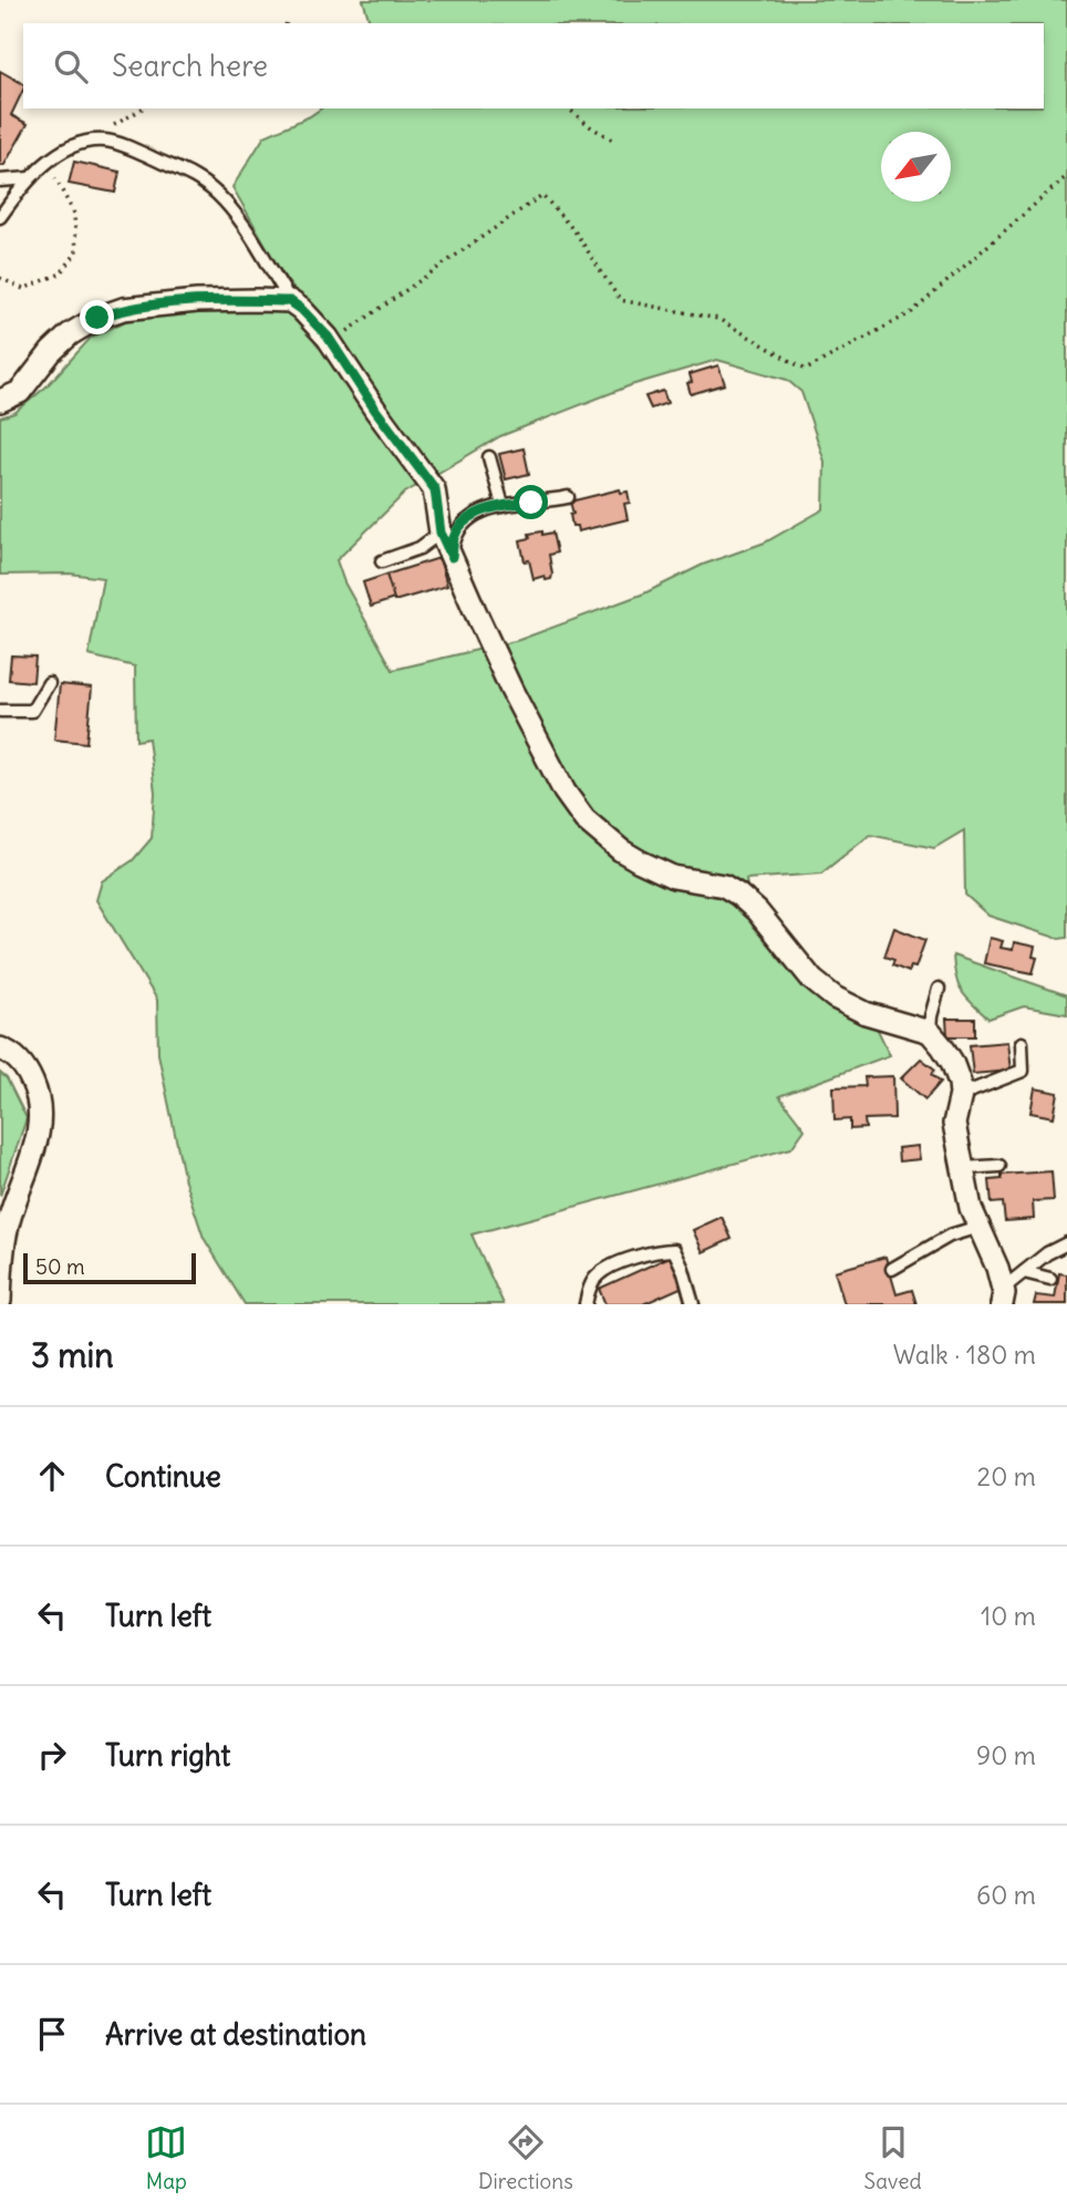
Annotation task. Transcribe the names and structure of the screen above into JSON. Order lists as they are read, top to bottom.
{
  "scale_bar": "50 m",
  "north": "bottom left",
  "page": {
    "search": "Search here",
    "scale": "50 m",
    "heading": ["3 min", "Walk · 180 m"],
    "list": [
      ["Continue", "20 m"],
      ["Turn left", "10 m"],
      ["Turn right", "90 m"],
      ["Turn left", "60 m"],
      "Arrive at destination"
    ],
    "nav": ["Map", "Directions", "Saved"]
  }
}
